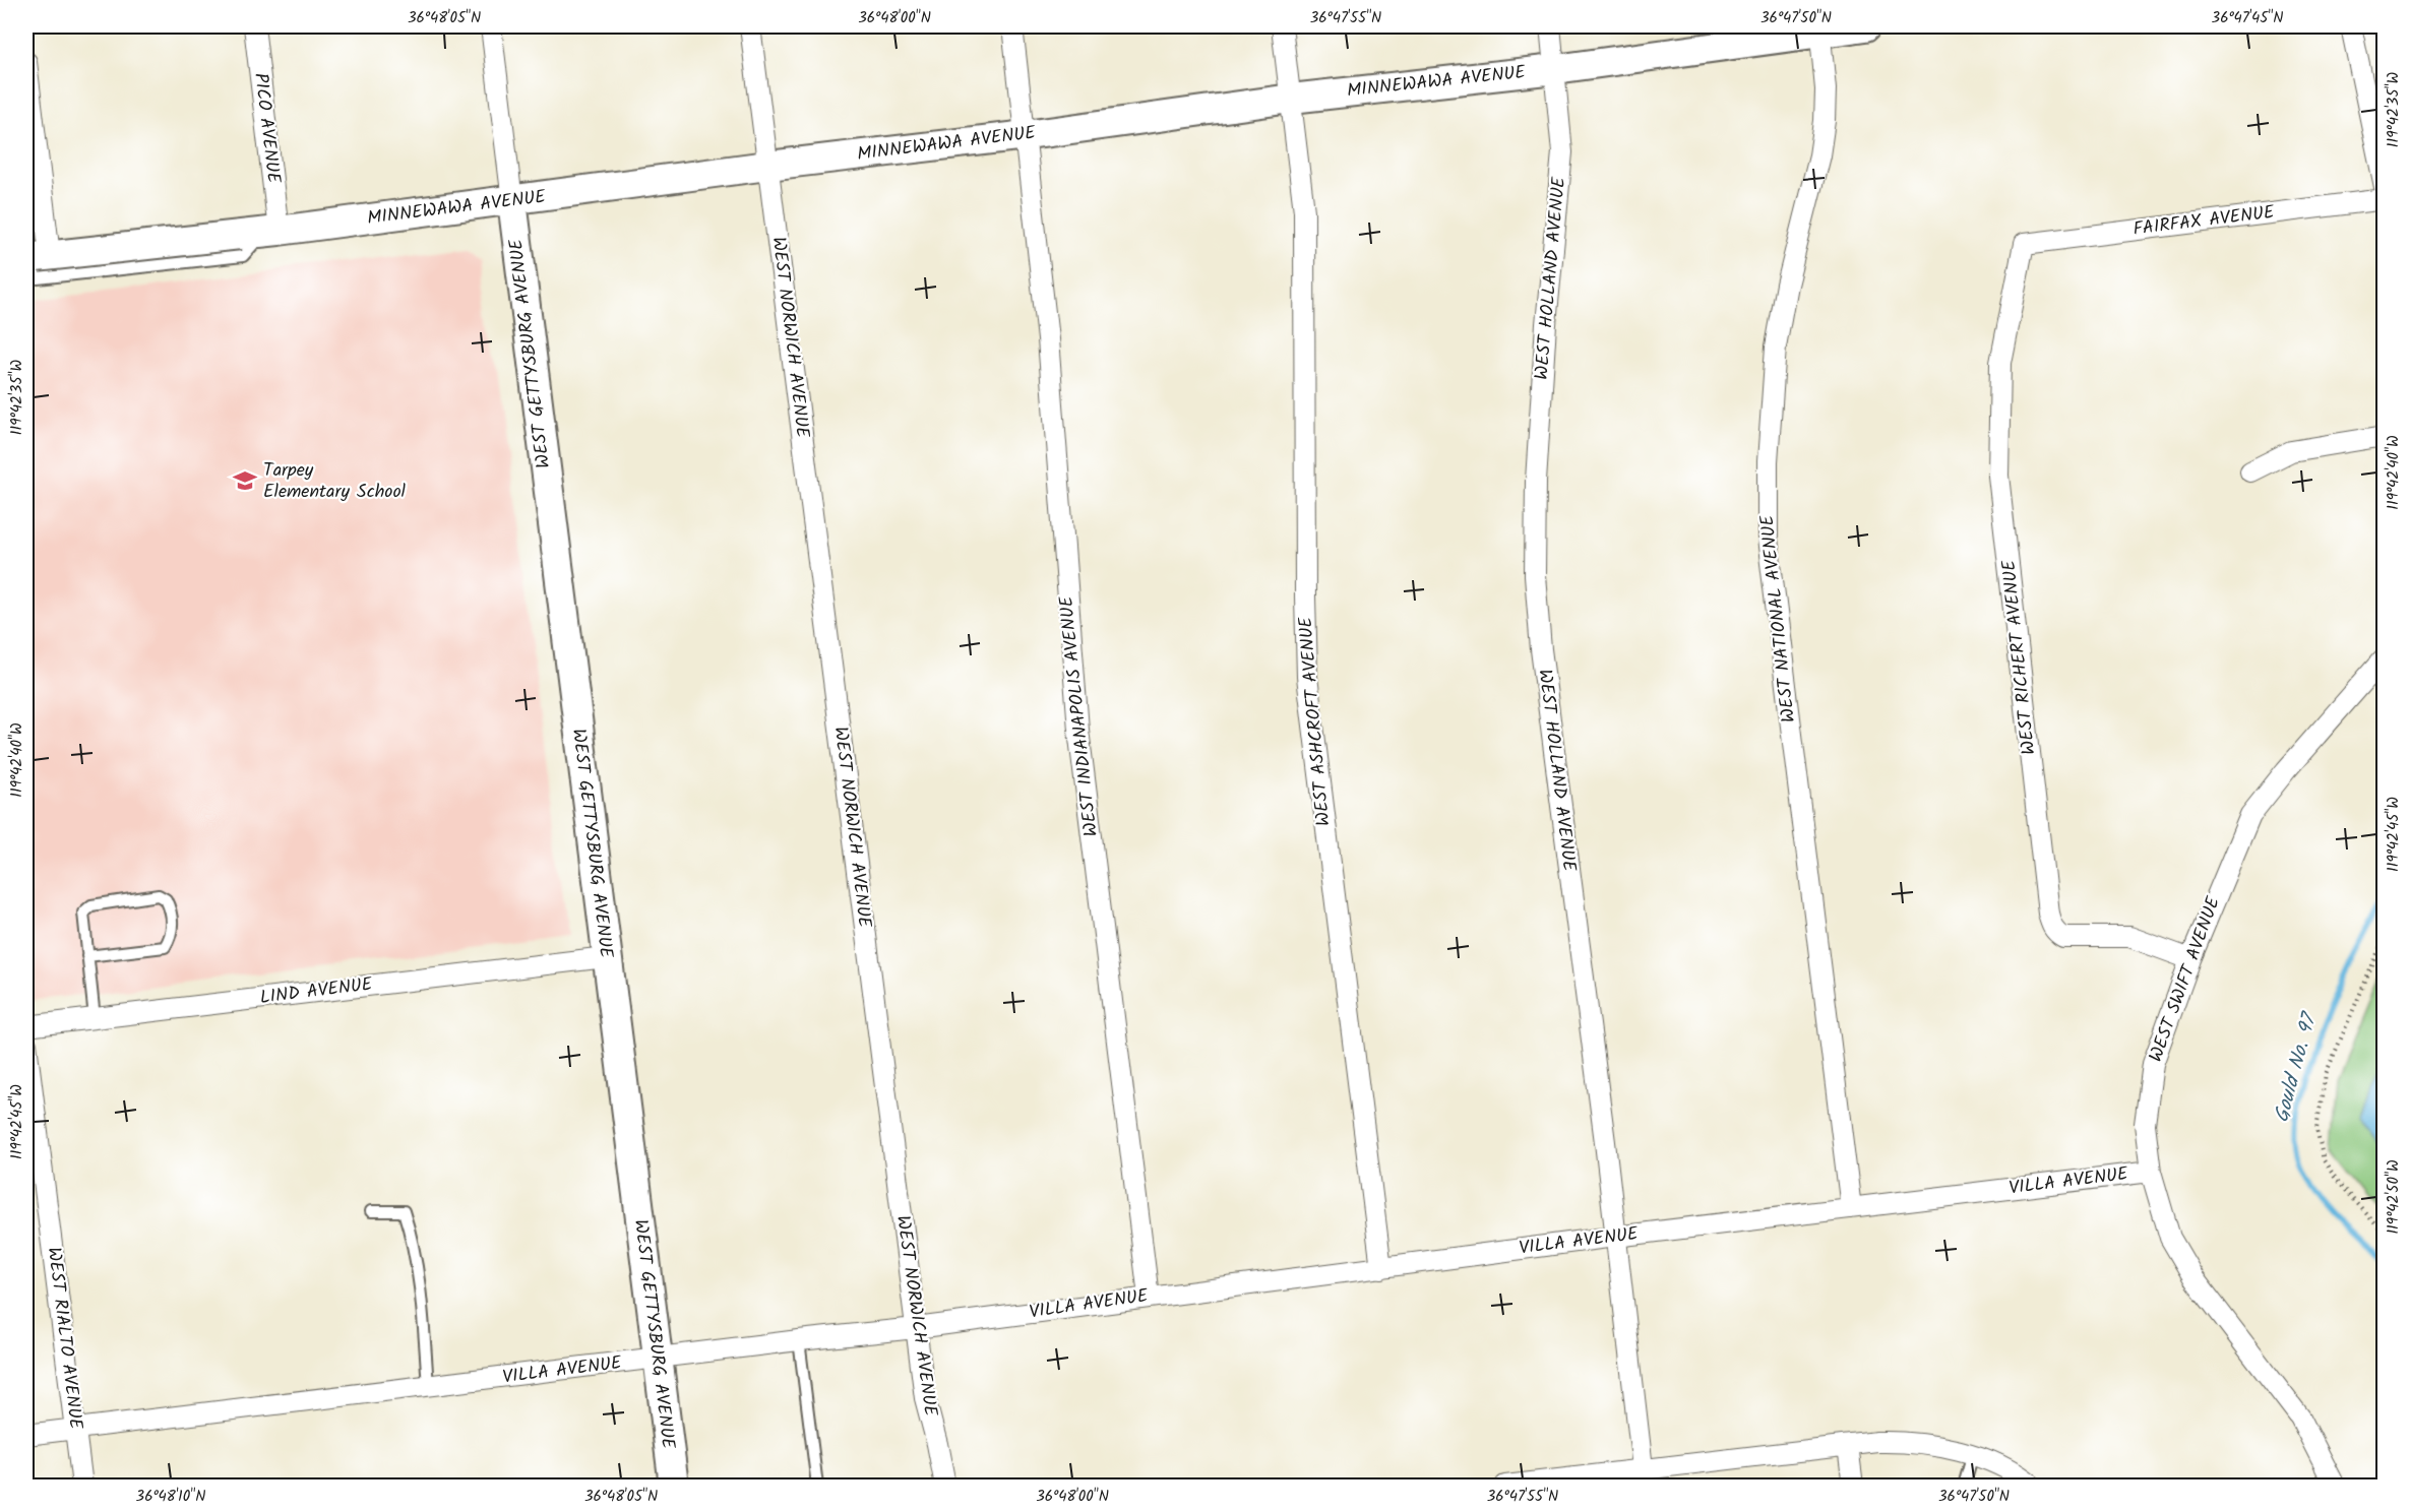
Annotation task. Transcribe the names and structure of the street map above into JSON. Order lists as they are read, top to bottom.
{
  "streets": {
    "street": [
      "MINNEWAWA AVENUE",
      "PICO AVENUE",
      "FAIRFAX AVENUE",
      "WEST HOLLAND AVENUE",
      "WEST NORWICH AVENUE",
      "WEST GETTYSBURG AVENUE",
      "WEST NATIONAL AVENUE",
      "WEST RICHERT AVENUE",
      "WEST INDIANAPOLIS AVENUE",
      "WEST ASHCROFT AVENUE",
      "WEST SWIFT AVENUE",
      "LIND AVENUE",
      "VILLA AVENUE",
      "WEST RIALTO AVENUE"
    ]
  },
  "crossings": [
    ["MINNEWAWA AVENUE", "PICO AVENUE"],
    ["MINNEWAWA AVENUE", "WEST HOLLAND AVENUE"],
    ["MINNEWAWA AVENUE", "WEST NORWICH AVENUE"],
    ["MINNEWAWA AVENUE", "WEST GETTYSBURG AVENUE"],
    ["MINNEWAWA AVENUE", "WEST NATIONAL AVENUE"],
    ["MINNEWAWA AVENUE", "WEST INDIANAPOLIS AVENUE"],
    ["MINNEWAWA AVENUE", "WEST ASHCROFT AVENUE"],
    ["FAIRFAX AVENUE", "WEST RICHERT AVENUE"],
    ["WEST HOLLAND AVENUE", "VILLA AVENUE"],
    ["WEST NORWICH AVENUE", "VILLA AVENUE"],
    ["WEST GETTYSBURG AVENUE", "LIND AVENUE"],
    ["WEST GETTYSBURG AVENUE", "VILLA AVENUE"],
    ["WEST NATIONAL AVENUE", "VILLA AVENUE"],
    ["WEST RICHERT AVENUE", "WEST SWIFT AVENUE"],
    ["WEST INDIANAPOLIS AVENUE", "VILLA AVENUE"],
    ["WEST ASHCROFT AVENUE", "VILLA AVENUE"],
    ["WEST SWIFT AVENUE", "VILLA AVENUE"],
    ["VILLA AVENUE", "WEST RIALTO AVENUE"]
  ],
  "water": ["Gould No. 97"],
  "places": {
    "school or university": ["Tarpey Elementary School"]
  },
  "coordinates": [
    "36°48'05\"N",
    "36°48'00\"N",
    "36°47'55\"N",
    "36°47'50\"N",
    "36°47'45\"N",
    "119°42'35\"W",
    "119°42'40\"W",
    "119°42'45\"W",
    "119°42'50\"W",
    "36°48'10\"N"
  ]
}
